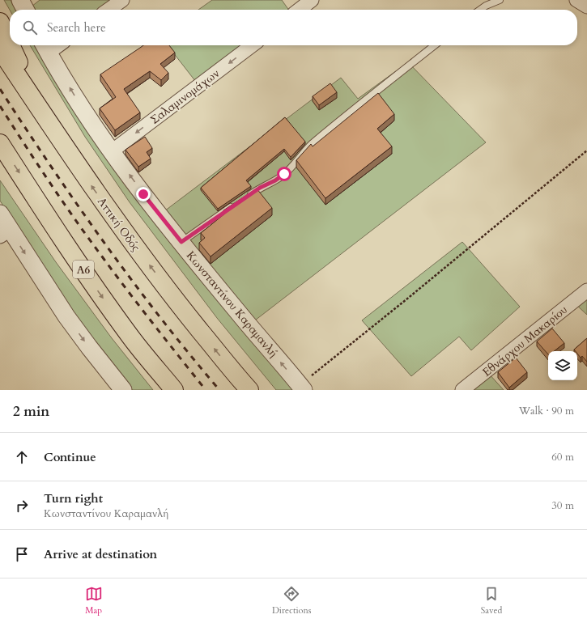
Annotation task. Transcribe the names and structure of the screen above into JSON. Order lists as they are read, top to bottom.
{
  "streets": {
    "highway": ["Αττική Οδός", "Α6"],
    "street": ["Σαλαμινομάχων", "Κωνσταντίνου Καραμανλή", "Εθνάρχου Μακαρίου"]
  },
  "crossings": [
    ["Σαλαμινομάχων", "Κωνσταντίνου Καραμανλή"]
  ],
  "one_way": ["Σαλαμινομάχων"],
  "page": {
    "search": "Search here",
    "heading": ["2 min", "Walk · 90 m"],
    "list": [
      ["Continue", "60 m"],
      ["Turn right", "Κωνσταντίνου Καραμανλή", "30 m"],
      "Arrive at destination"
    ],
    "nav": ["Map", "Directions", "Saved"]
  }
}
